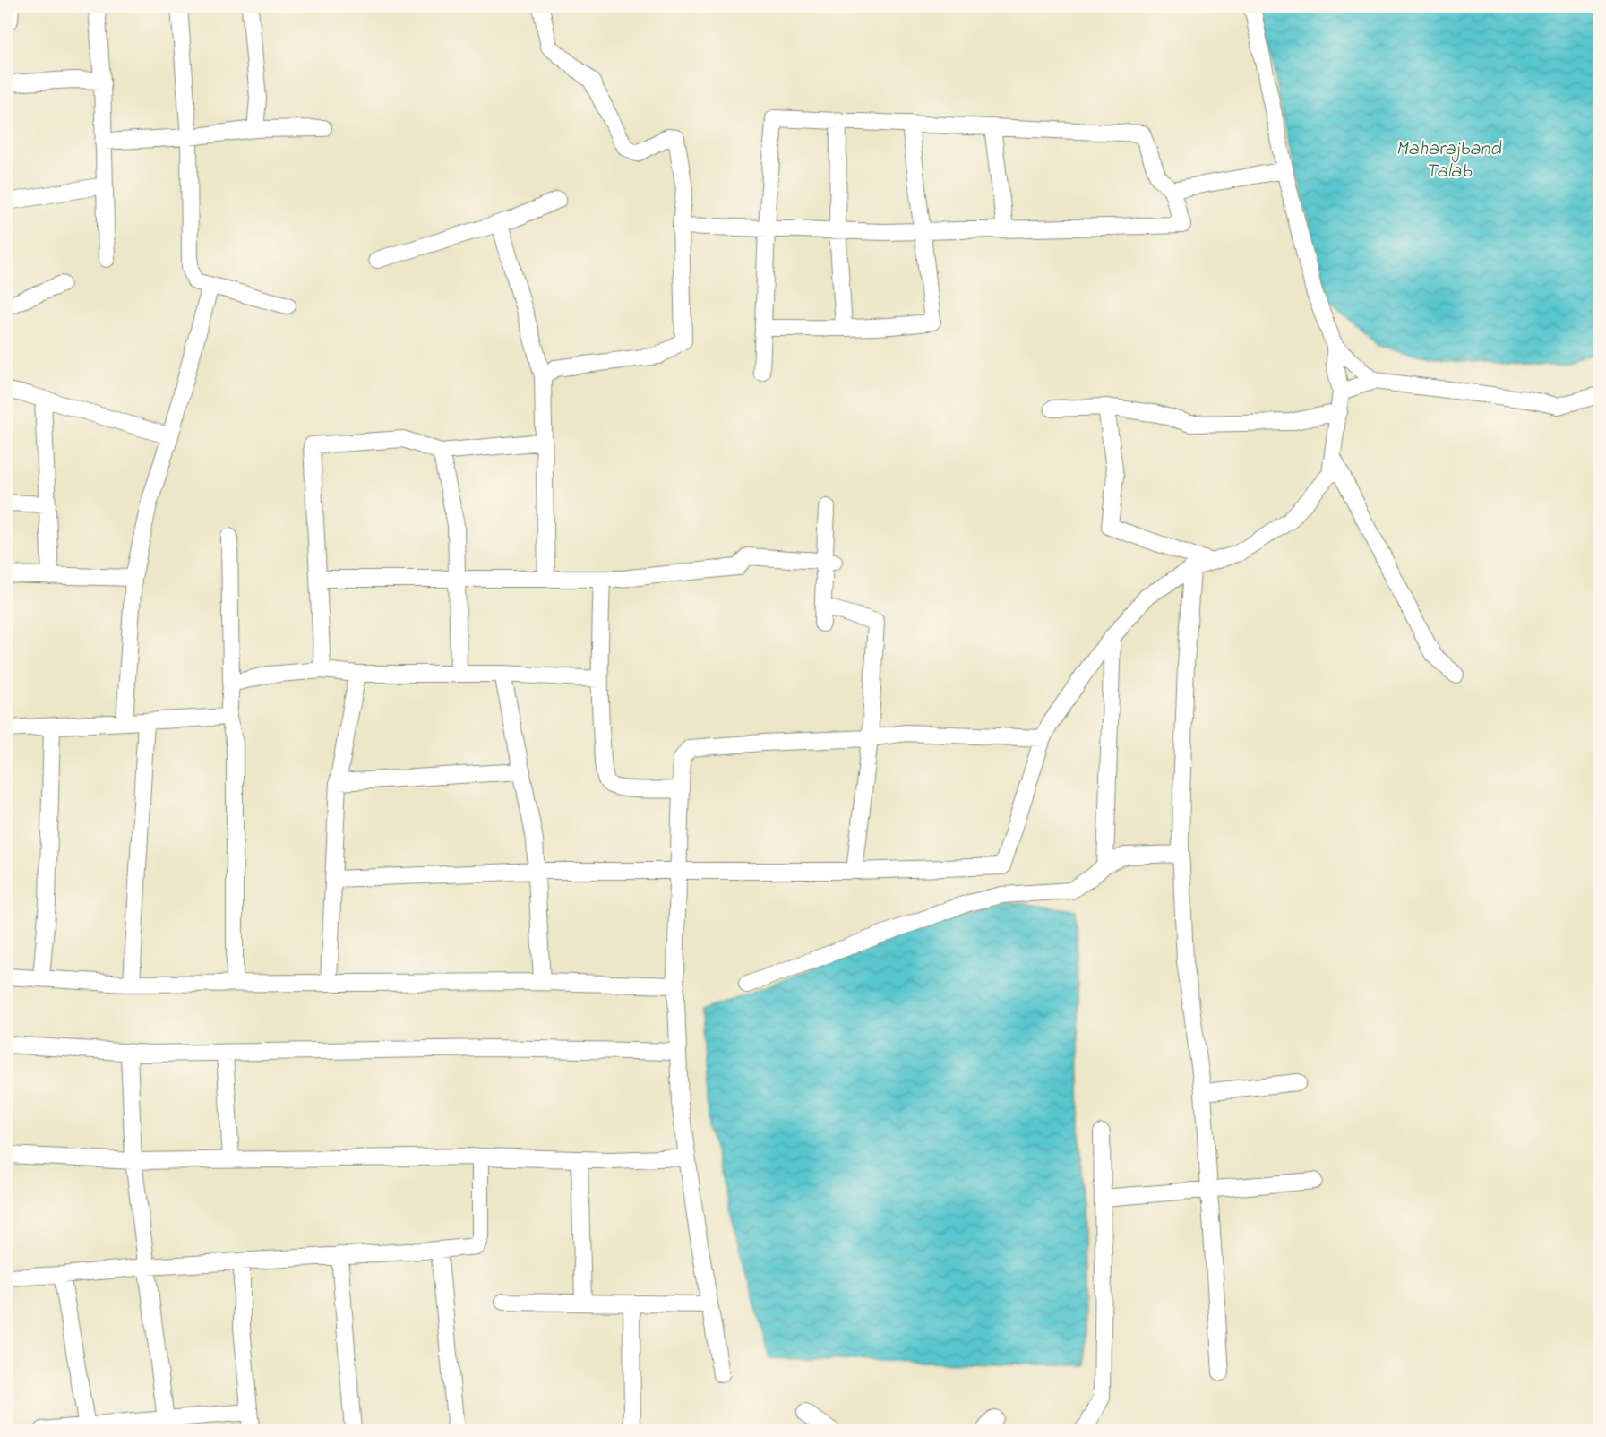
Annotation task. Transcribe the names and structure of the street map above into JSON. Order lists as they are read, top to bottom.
{
  "water": ["Maharajband Talab"]
}
